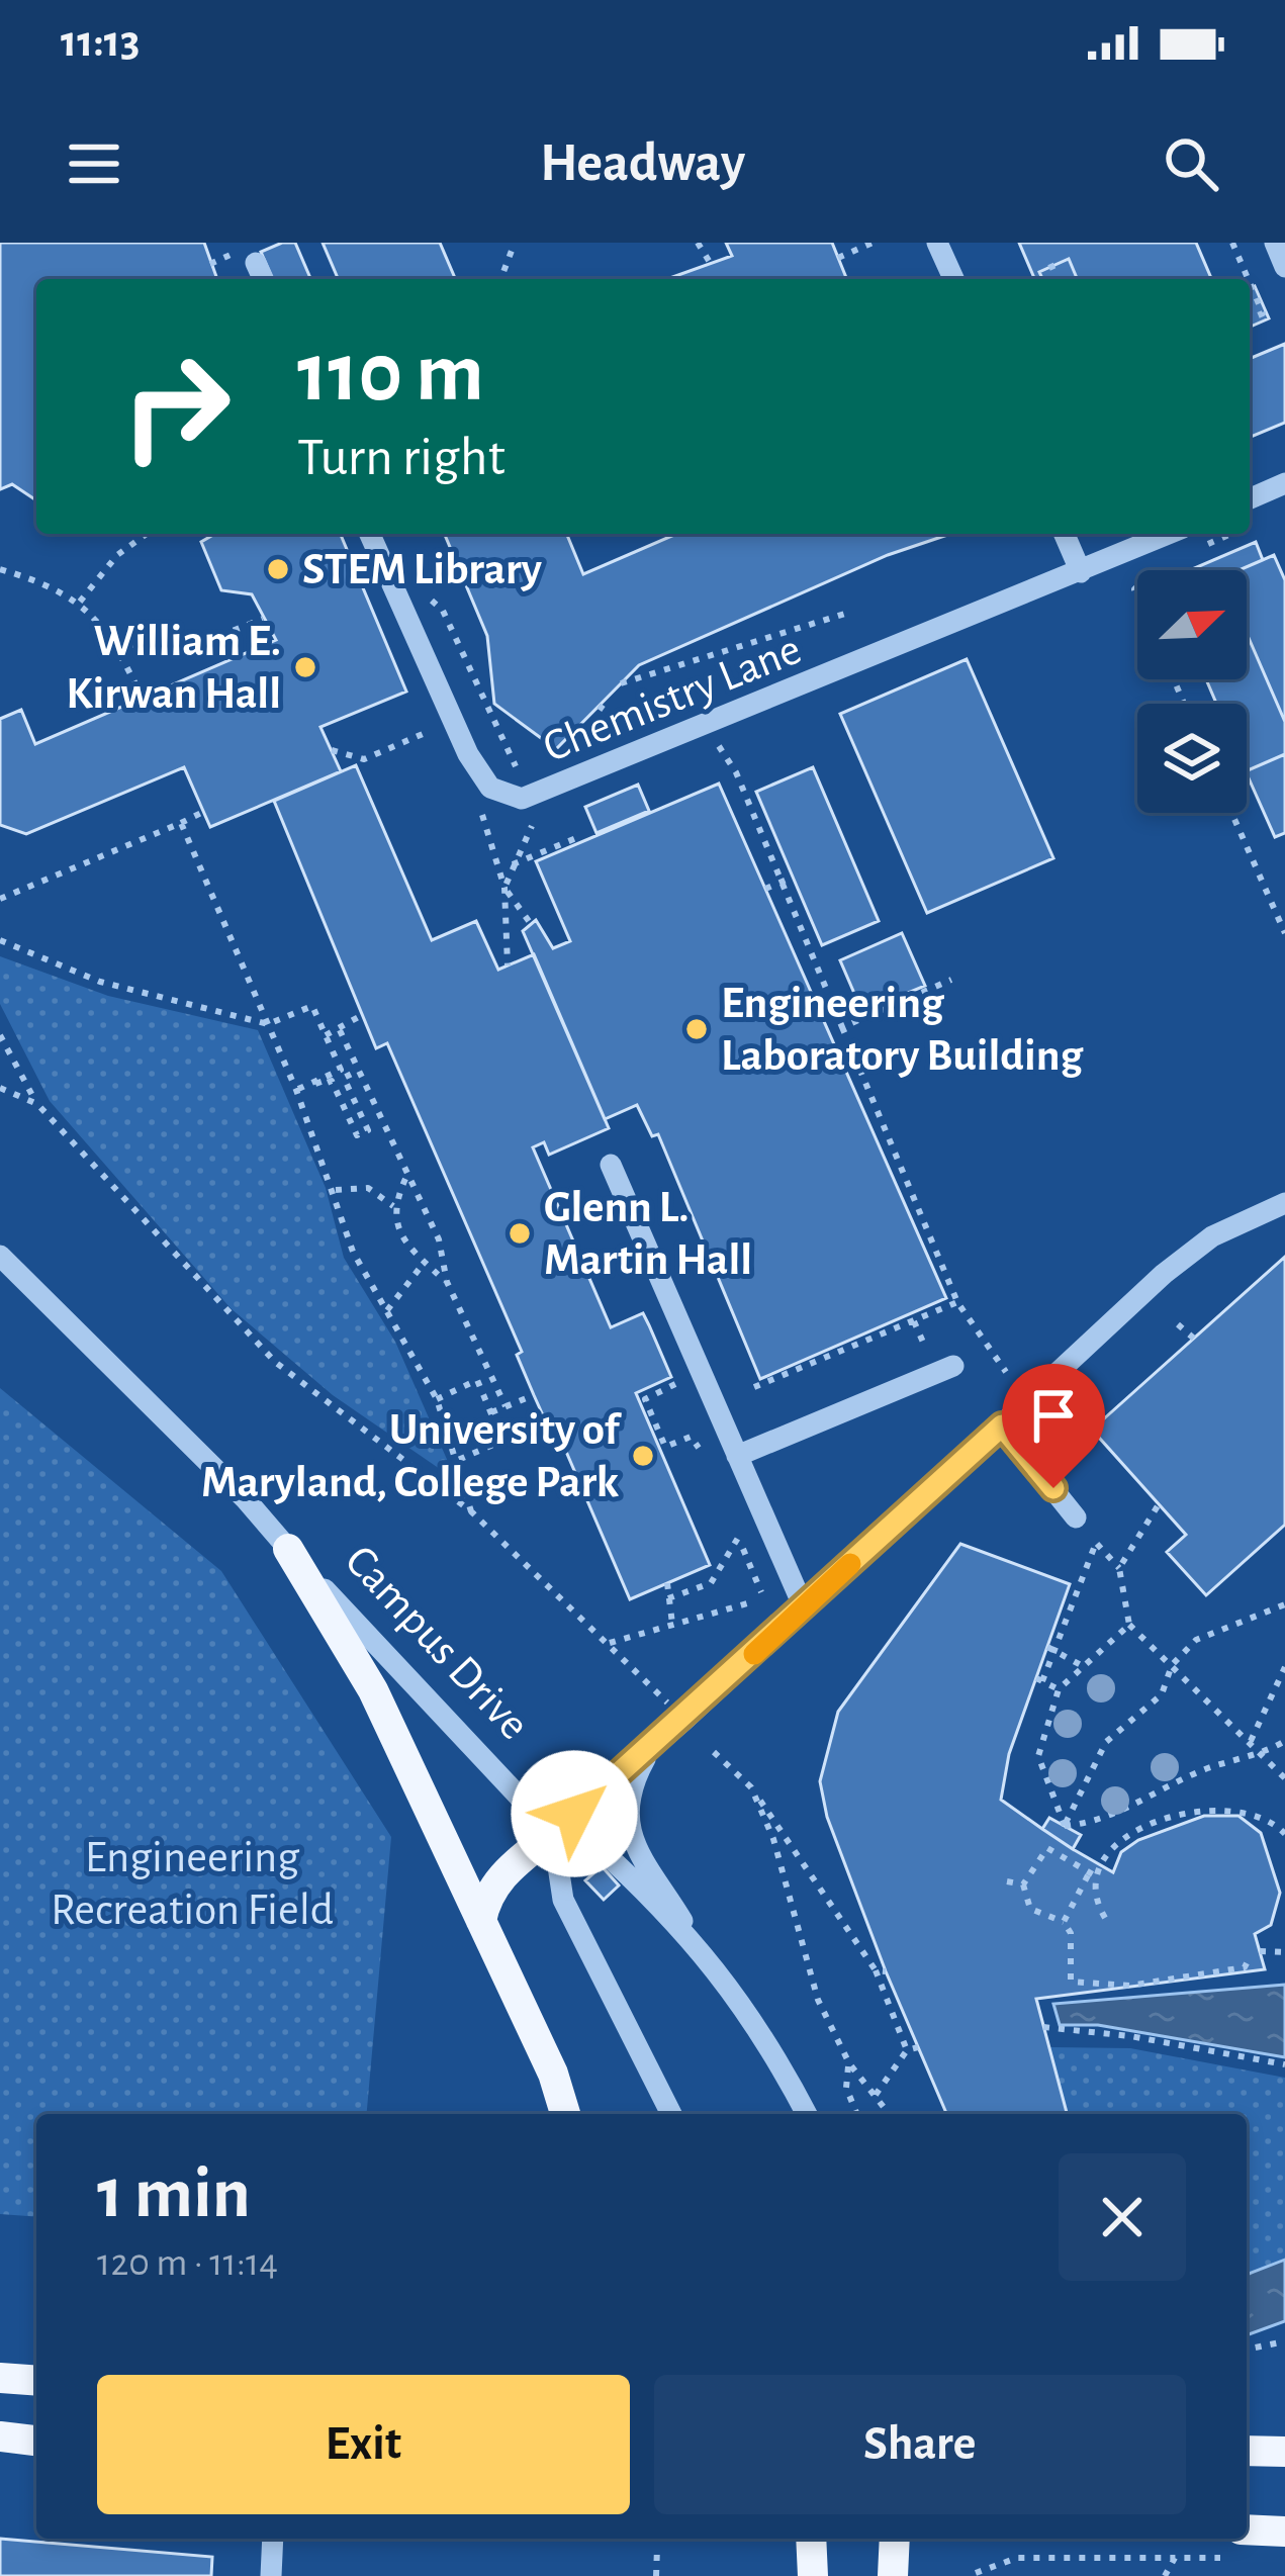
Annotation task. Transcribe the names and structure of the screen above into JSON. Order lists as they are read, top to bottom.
{
  "streets": {
    "street": ["Chemistry Lane", "Campus Drive"]
  },
  "parks": ["Engineering Recreation Field"],
  "places": [
    "STEM Library",
    "William E. Kirwan Hall",
    "Engineering Laboratory Building",
    "Glenn L. Martin Hall",
    "University of Maryland, College Park"
  ],
  "north": "top right",
  "page": {
    "status": "11:13",
    "header": "Headway",
    "turn": ["110 m", "Turn right"],
    "heading": ["1 min", "120 m · 11:14"],
    "buttons": ["Exit", "Share"]
  }
}
